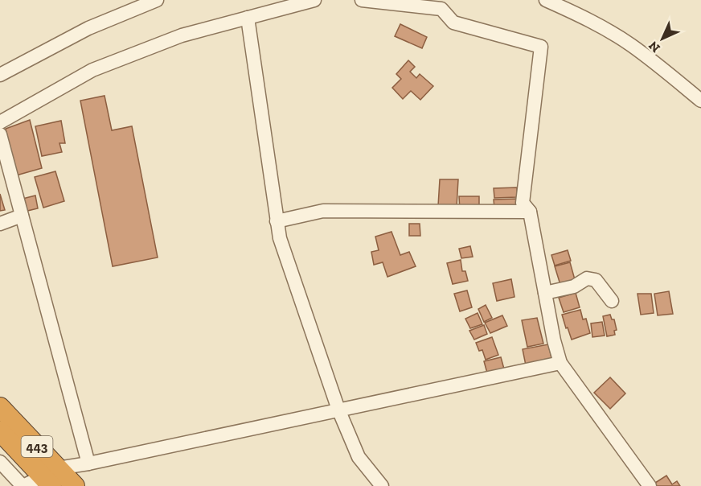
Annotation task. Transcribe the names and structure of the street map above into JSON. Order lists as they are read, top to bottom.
{
  "streets": {
    "highway": ["443"]
  },
  "north": "bottom left"
}
